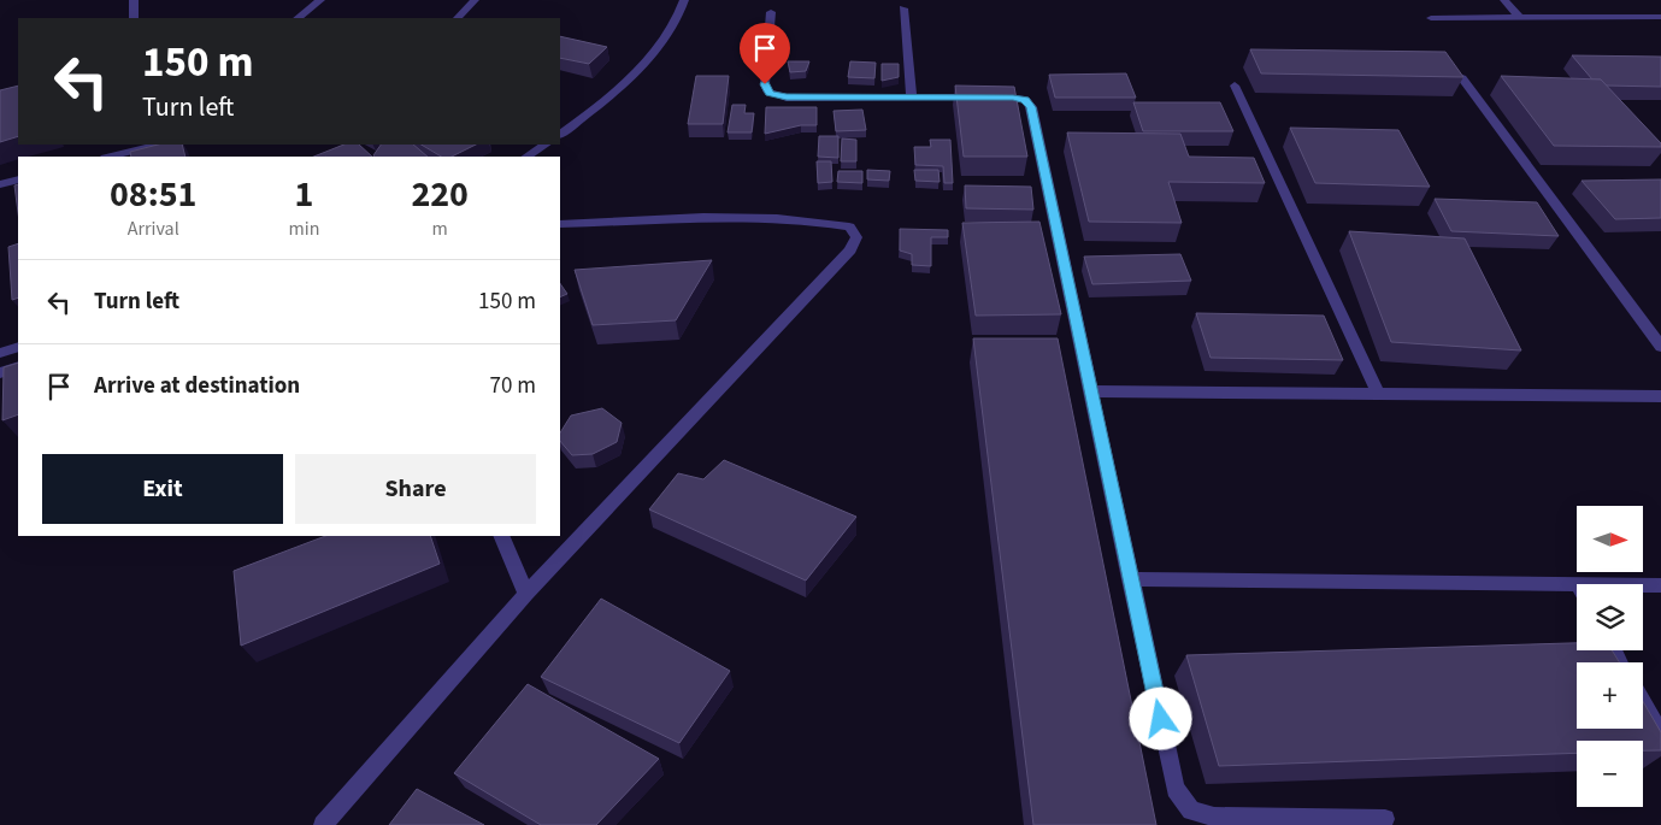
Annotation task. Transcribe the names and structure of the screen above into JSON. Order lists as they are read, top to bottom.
{
  "north": "right",
  "page": {
    "turn": ["150 m", "Turn left"],
    "eta": [
      "08:51",
      "Arrival",
      "1",
      "min",
      "220",
      "m"
    ],
    "list": [
      {
        "name": "Turn left",
        "value": "150 m"
      },
      {
        "name": "Arrive at destination",
        "value": "70 m"
      }
    ],
    "buttons": ["Exit", "Share"],
    "map_buttons": ["+", "−"]
  }
}
